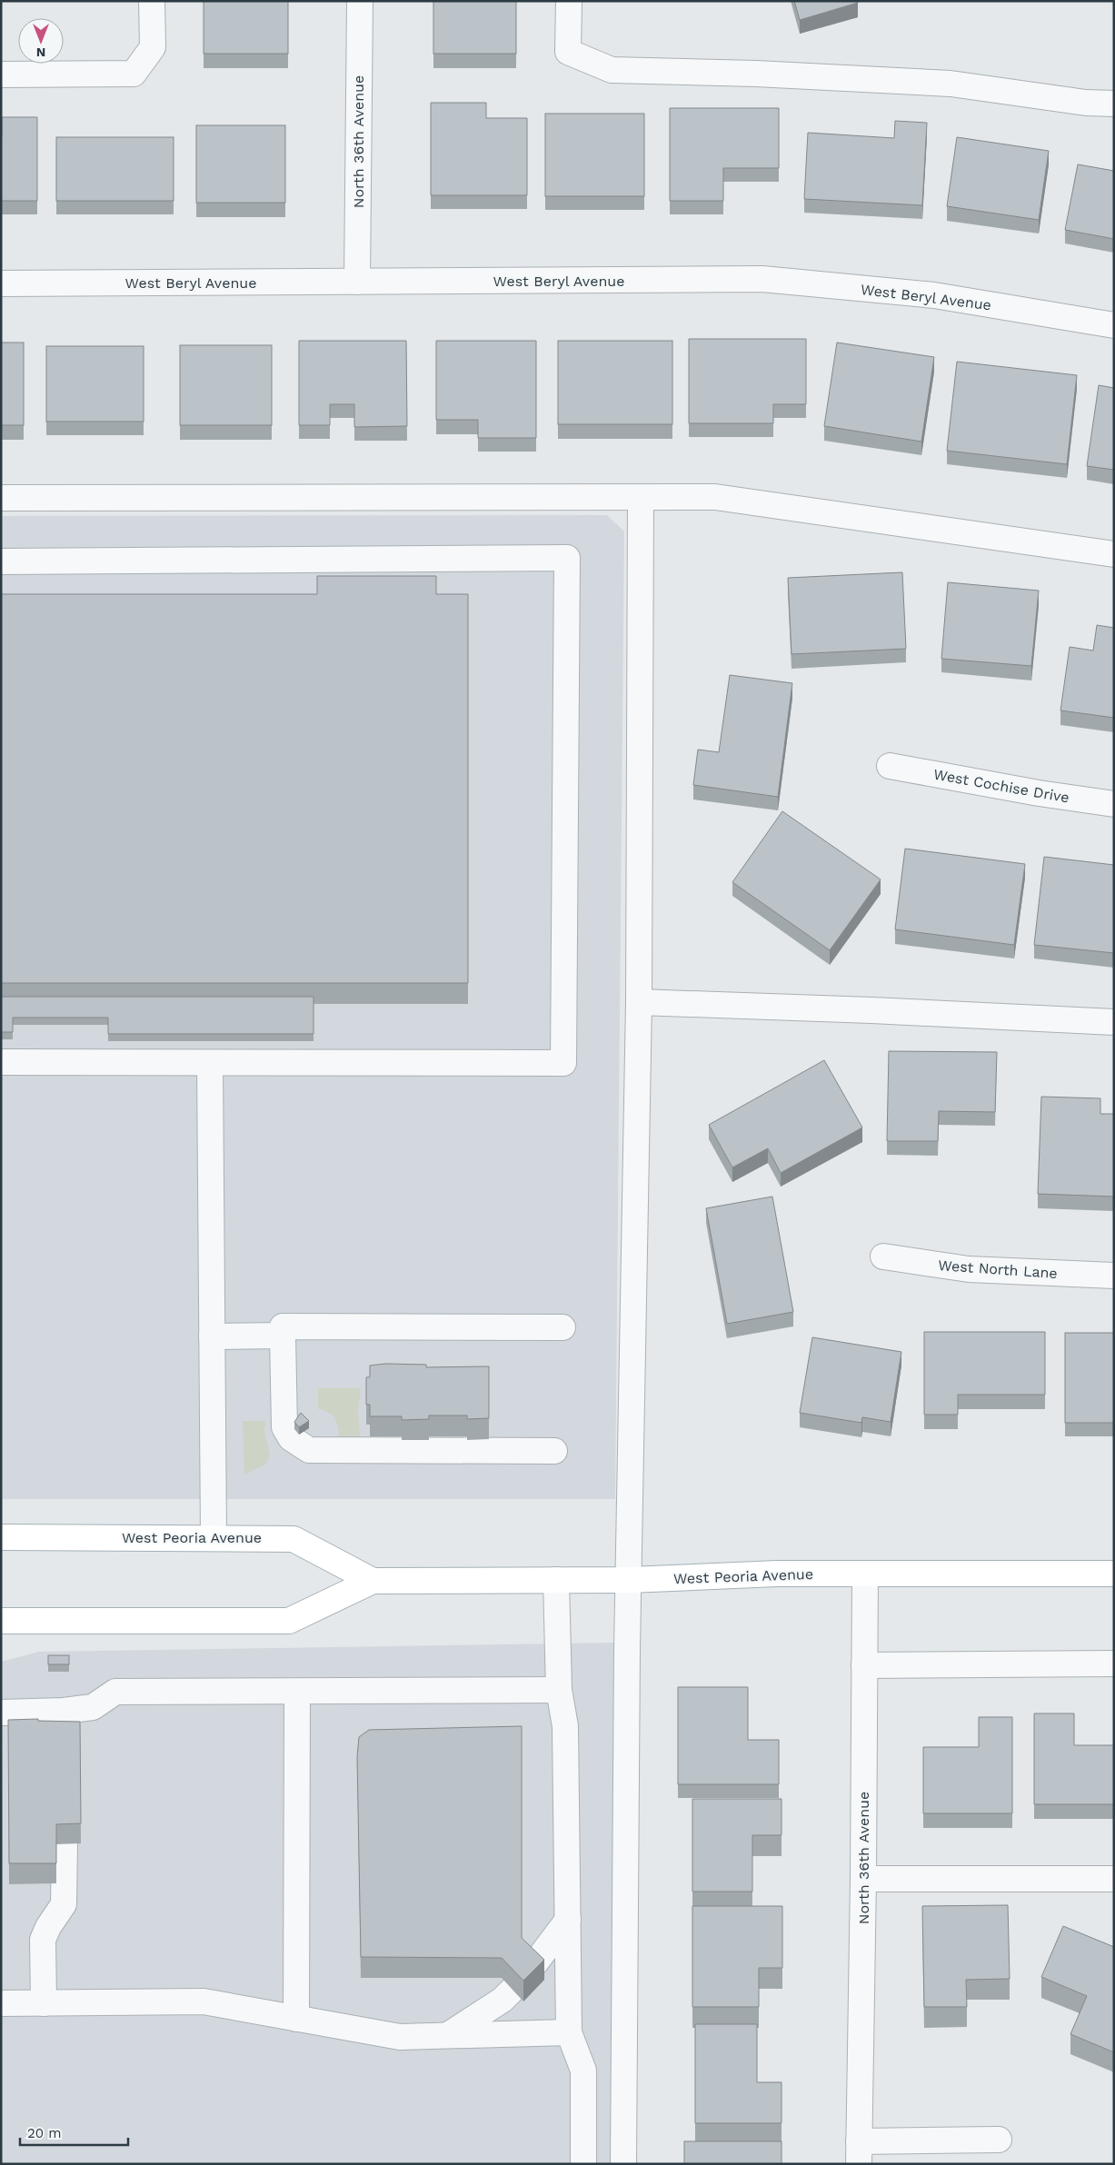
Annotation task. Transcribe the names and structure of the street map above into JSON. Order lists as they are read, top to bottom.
{
  "streets": {
    "main road": ["West Peoria Avenue"],
    "street": [
      "North 36th Avenue",
      "West Beryl Avenue",
      "West Cochise Drive",
      "West North Lane"
    ]
  },
  "crossings": [
    ["North 36th Avenue", "West Beryl Avenue"],
    ["North 36th Avenue", "West Peoria Avenue"]
  ],
  "scale_bar": "20 m",
  "north": "bottom"
}
